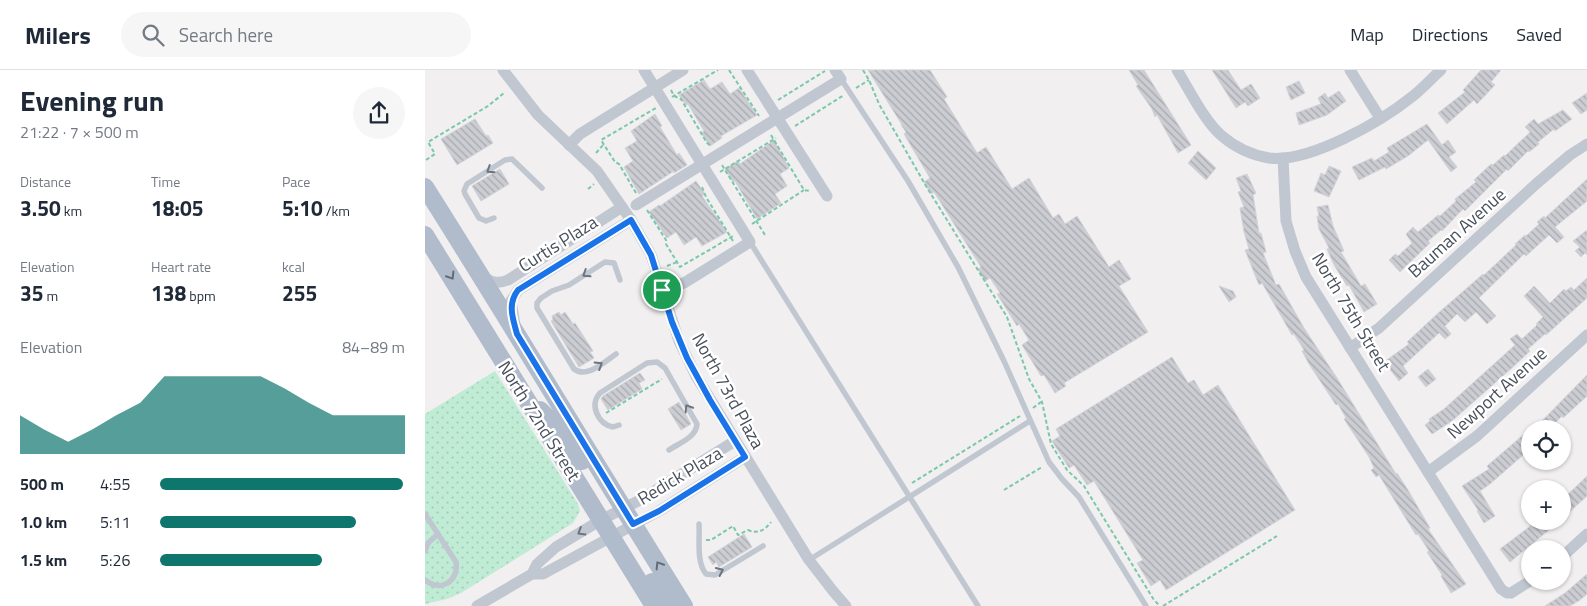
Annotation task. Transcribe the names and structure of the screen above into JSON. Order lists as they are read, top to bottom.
{
  "streets": {
    "main road": ["North 72nd Street"],
    "street": [
      "Bauman Avenue",
      "Curtis Plaza",
      "North 75th Street",
      "North 73rd Plaza",
      "Newport Avenue",
      "Redick Plaza"
    ]
  },
  "crossings": [
    ["Bauman Avenue", "North 75th Street"],
    ["Curtis Plaza", "North 73rd Plaza"],
    ["Curtis Plaza", "North 72nd Street"],
    ["North 75th Street", "Newport Avenue"],
    ["North 73rd Plaza", "Redick Plaza"],
    ["North 72nd Street", "Redick Plaza"]
  ],
  "page": {
    "header": "Milers",
    "search": "Search here",
    "nav": ["Map", "Directions", "Saved"],
    "heading": ["Evening run", "21:22 · 7 × 500 m"],
    "stats": [
      ["Distance", "3.50 km"],
      ["Time", "18:05"],
      ["Pace", "5:10 /km"],
      ["Elevation", "35 m"],
      ["Heart rate", "138 bpm"],
      ["kcal", "255"]
    ],
    "chart": ["Elevation", "84–89 m"],
    "map_buttons": ["+", "−"],
    "list": [
      {
        "name": "500 m",
        "note": "4:55"
      },
      {
        "name": "1.0 km",
        "note": "5:11"
      },
      {
        "name": "1.5 km",
        "note": "5:26"
      }
    ]
  }
}
